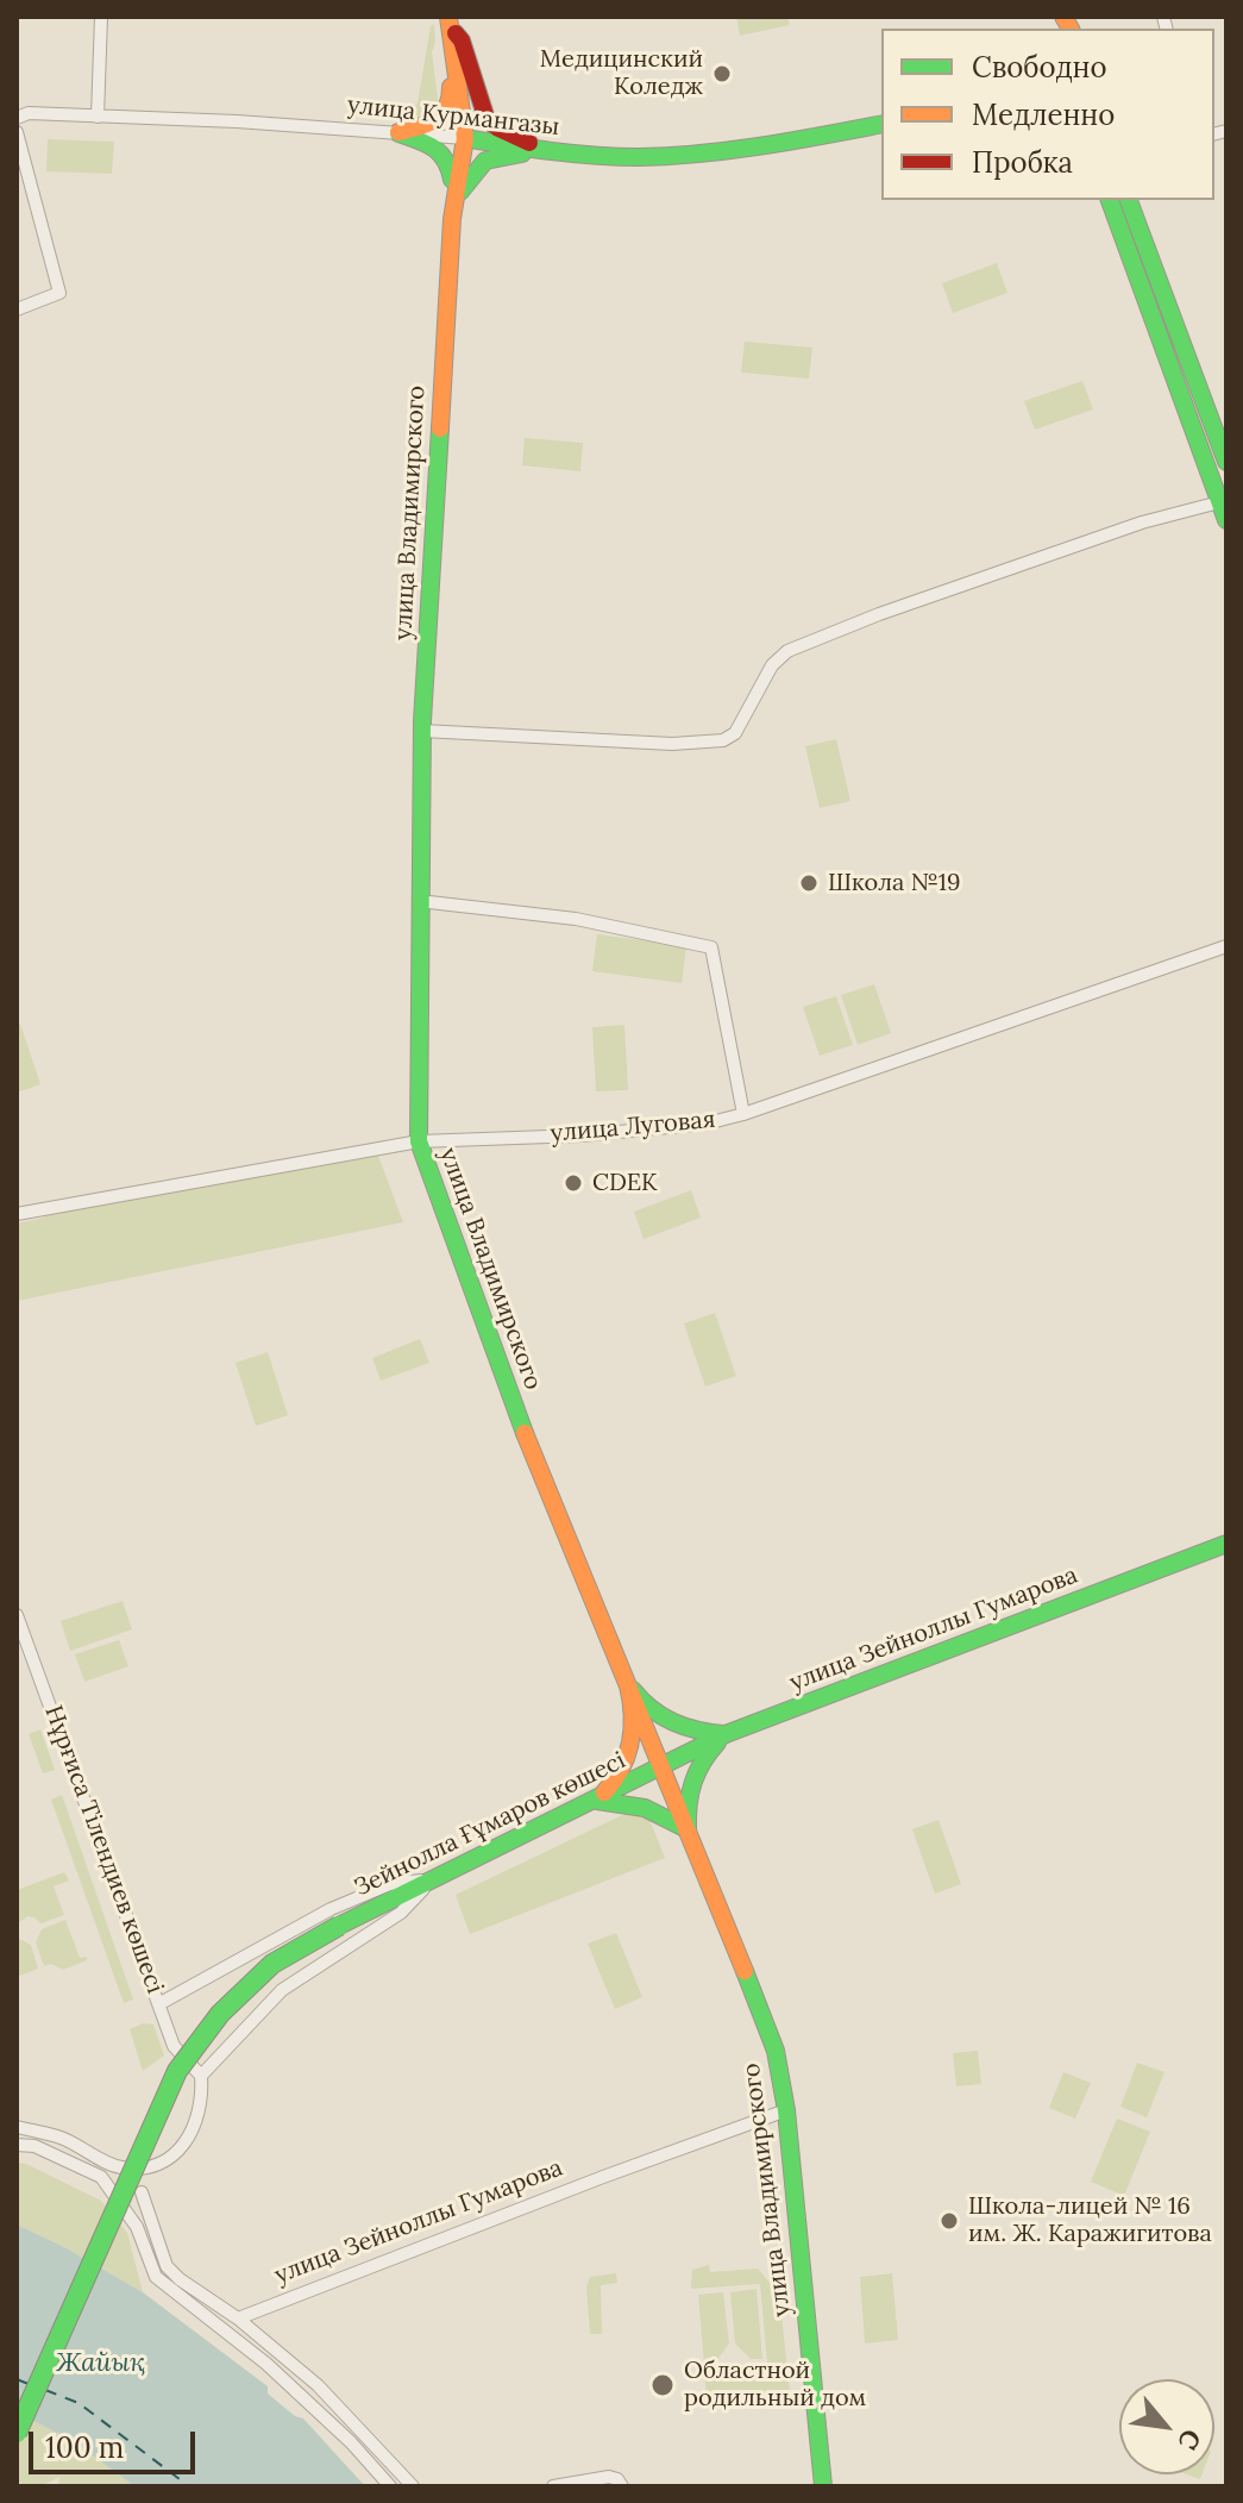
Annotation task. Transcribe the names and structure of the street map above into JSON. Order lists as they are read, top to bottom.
{
  "streets": {
    "street": [
      "улица Курмангазы",
      "улица Владимирского",
      "улица Луговая",
      "улица Зейноллы Гумарова",
      "Зейнолла Ғұмаров көшесі",
      "Нұрғиса Тілендиев көшесі"
    ]
  },
  "crossings": [
    ["улица Курмангазы", "улица Владимирского"],
    ["улица Владимирского", "улица Луговая"],
    ["улица Владимирского", "улица Зейноллы Гумарова"],
    ["улица Владимирского", "Зейнолла Ғұмаров көшесі"],
    ["улица Зейноллы Гумарова", "Зейнолла Ғұмаров көшесі"]
  ],
  "water": ["Жайық"],
  "places": [
    "Медицинский Коледж",
    "Школа №19",
    "CDEK",
    "Школа-лицей № 16 им. Ж. Каражигитова",
    "Областной родильный дом"
  ],
  "legend": ["Свободно", "Медленно", "Пробка"],
  "scale_bar": "100 m",
  "north": "bottom right"
}
